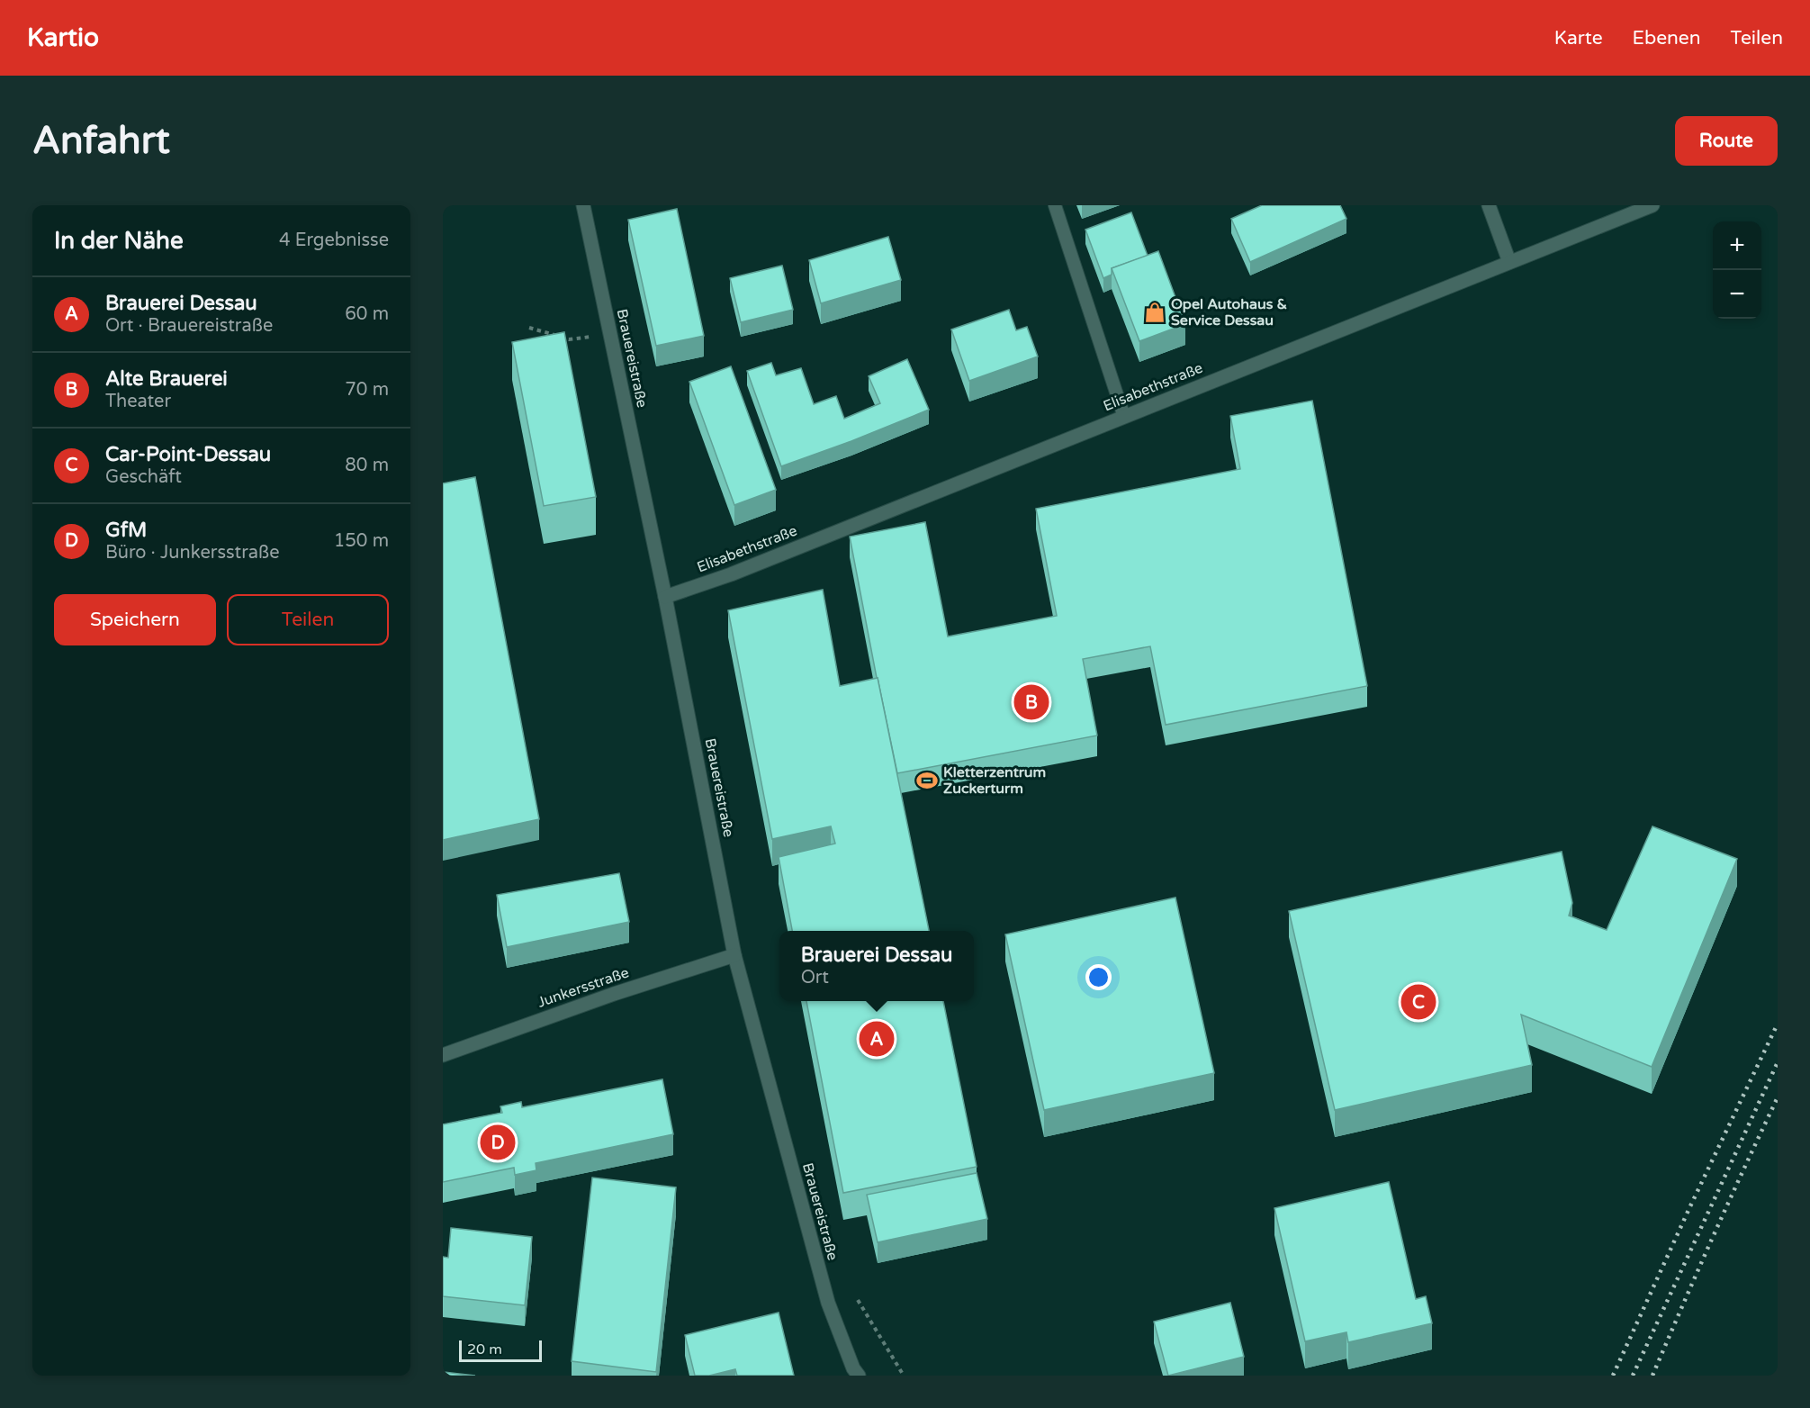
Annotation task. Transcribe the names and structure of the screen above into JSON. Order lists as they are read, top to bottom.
{
  "streets": {
    "street": ["Brauereistraße", "Elisabethstraße", "Junkersstraße"]
  },
  "crossings": [
    ["Brauereistraße", "Elisabethstraße"],
    ["Brauereistraße", "Junkersstraße"]
  ],
  "places": {
    "shop": ["Opel Autohaus & Service Dessau"],
    "sports": ["Kletterzentrum Zuckerturm"]
  },
  "scale_bar": "20 m",
  "page": {
    "header": "Kartio",
    "nav": ["Karte", "Ebenen", "Teilen"],
    "buttons": [
      "Route",
      ["Speichern", "Teilen"]
    ],
    "title": "Anfahrt",
    "heading": ["In der Nähe", "4 Ergebnisse"],
    "map_buttons": ["+", "−"],
    "list": [
      {
        "mark": "A",
        "name": "Brauerei Dessau",
        "note": "Ort · Brauereistraße",
        "value": "60 m"
      },
      {
        "mark": "B",
        "name": "Alte Brauerei",
        "note": "Theater",
        "value": "70 m"
      },
      {
        "mark": "C",
        "name": "Car-Point-Dessau",
        "note": "Geschäft",
        "value": "80 m"
      },
      {
        "mark": "D",
        "name": "GfM",
        "note": "Büro · Junkersstraße",
        "value": "150 m"
      }
    ],
    "pins": [
      "B",
      "C",
      "A",
      "D"
    ],
    "popup": ["Brauerei Dessau", "Ort"],
    "scale": "20 m"
  }
}
